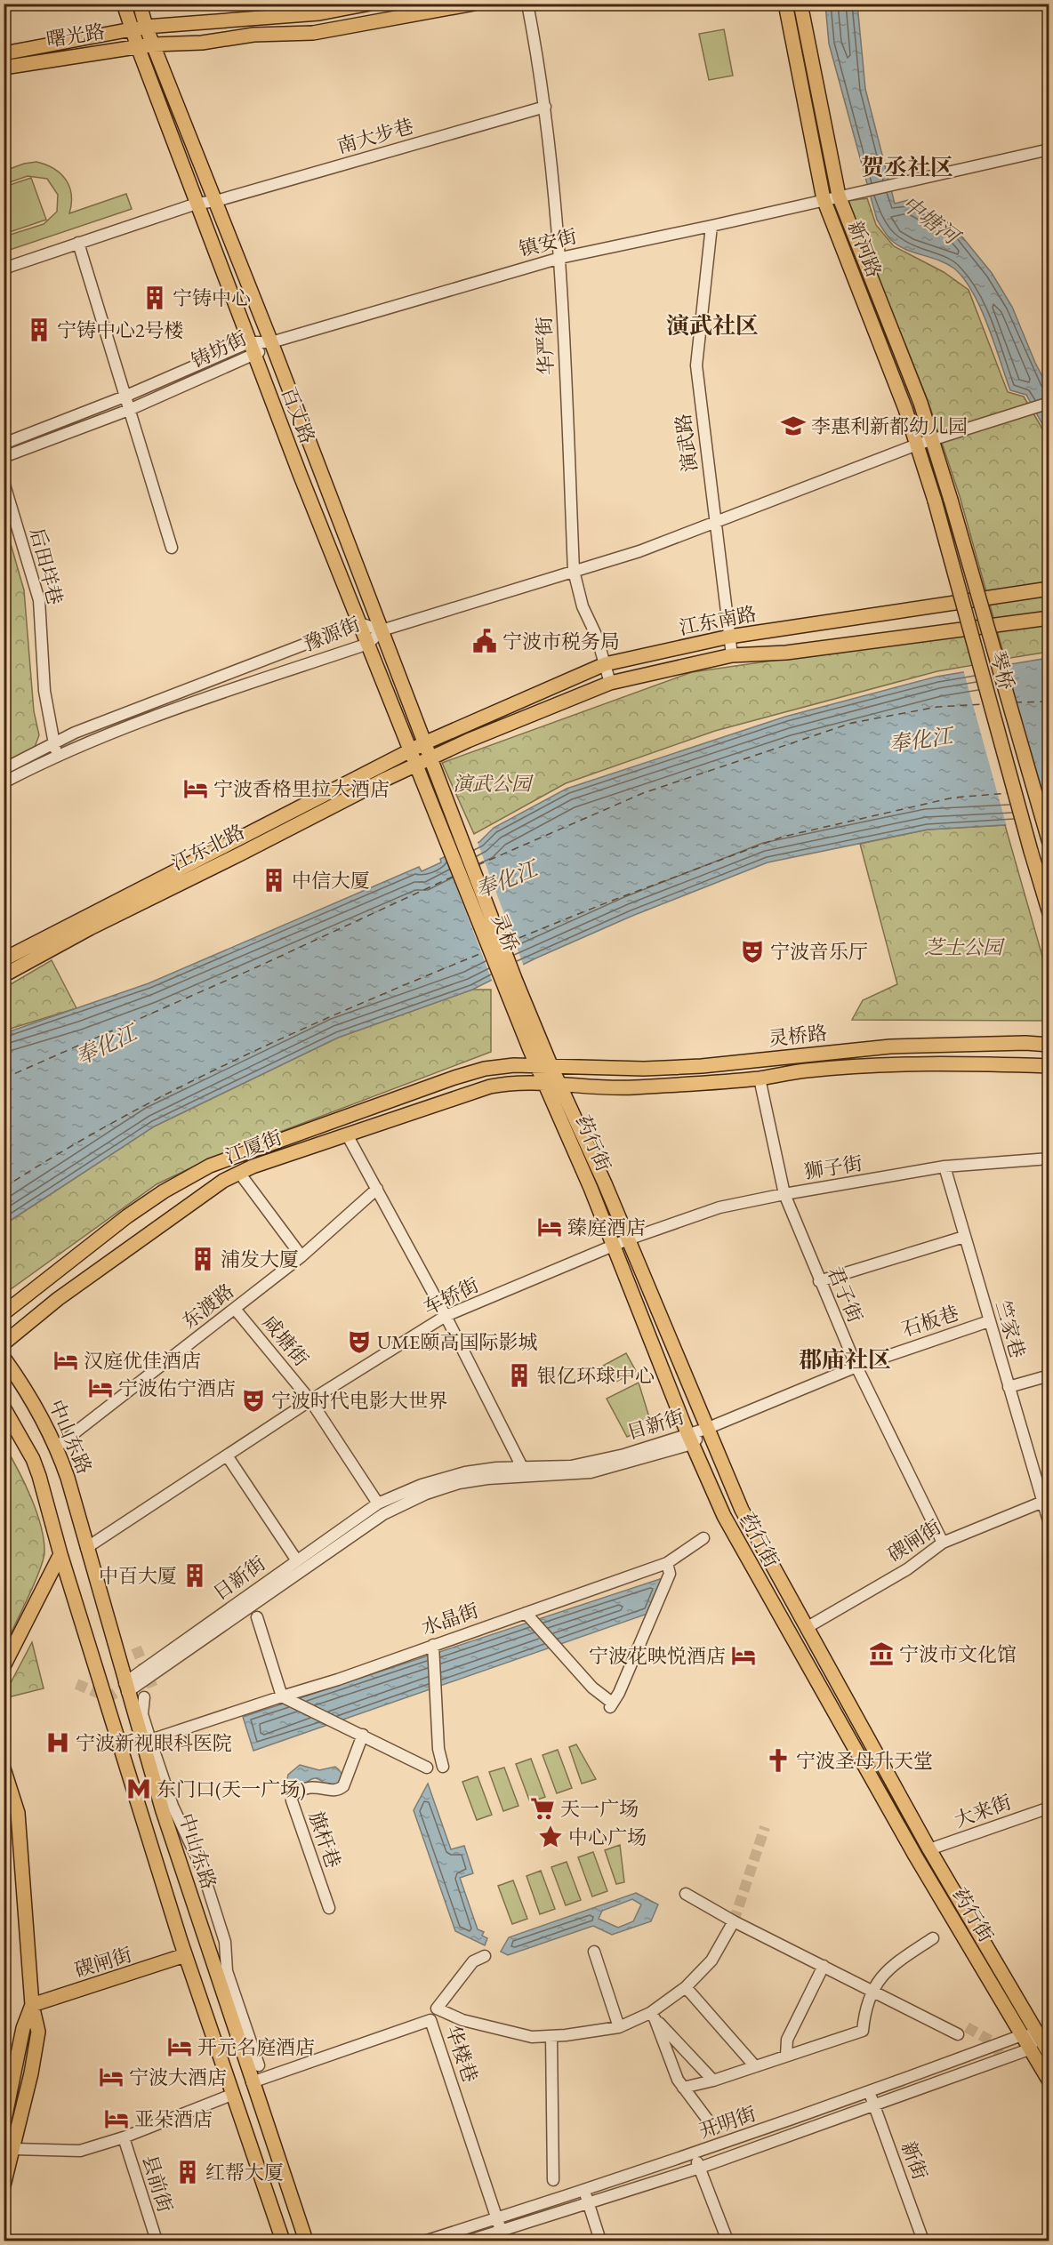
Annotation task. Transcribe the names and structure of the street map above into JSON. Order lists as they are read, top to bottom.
{
  "streets": {
    "main road": [
      "曙光路",
      "新河路",
      "百丈路",
      "江东南路",
      "琴桥",
      "江东北路",
      "灵桥",
      "灵桥路",
      "药行街",
      "江厦街",
      "中山东路",
      "碶闸街"
    ],
    "street": [
      "南大步巷",
      "镇安街",
      "华严街",
      "铸坊街",
      "演武路",
      "后田垟巷",
      "豫源街",
      "狮子街",
      "君子街",
      "车轿街",
      "东渡路",
      "石板巷",
      "竺家巷",
      "咸塘街",
      "日新街",
      "水晶街",
      "大来街",
      "旗杆巷",
      "华楼巷",
      "开明街",
      "新街",
      "县前街"
    ]
  },
  "crossings": [
    ["曙光路", "百丈路"],
    ["南大步巷", "华严街"],
    ["南大步巷", "百丈路"],
    ["镇安街", "新河路"],
    ["镇安街", "华严街"],
    ["镇安街", "铸坊街"],
    ["镇安街", "百丈路"],
    ["镇安街", "演武路"],
    ["新河路", "琴桥"],
    ["华严街", "江东南路"],
    ["铸坊街", "百丈路"],
    ["百丈路", "江东南路"],
    ["百丈路", "豫源街"],
    ["百丈路", "江东北路"],
    ["百丈路", "灵桥"],
    ["演武路", "江东南路"],
    ["后田垟巷", "豫源街"],
    ["江东南路", "江东北路"],
    ["灵桥", "药行街"],
    ["灵桥路", "药行街"],
    ["灵桥路", "江厦街"],
    ["灵桥路", "君子街"],
    ["药行街", "江厦街"],
    ["药行街", "狮子街"],
    ["药行街", "车轿街"],
    ["药行街", "石板巷"],
    ["药行街", "日新街"],
    ["药行街", "碶闸街"],
    ["药行街", "大来街"],
    ["药行街", "开明街"],
    ["狮子街", "君子街"],
    ["狮子街", "车轿街"],
    ["狮子街", "竺家巷"],
    ["君子街", "石板巷"],
    ["君子街", "碶闸街"],
    ["车轿街", "咸塘街"],
    ["车轿街", "中山东路"],
    ["东渡路", "咸塘街"],
    ["东渡路", "中山东路"],
    ["石板巷", "竺家巷"],
    ["石板巷", "日新街"],
    ["竺家巷", "碶闸街"],
    ["咸塘街", "日新街"],
    ["日新街", "中山东路"],
    ["中山东路", "水晶街"],
    ["中山东路", "华楼巷"],
    ["华楼巷", "开明街"],
    ["开明街", "新街"]
  ],
  "districts": ["贺丞社区", "演武社区", "郡庙社区"],
  "water": ["中塘河", "奉化江"],
  "parks": ["演武公园", "芝士公园"],
  "places": {
    "building": [
      "宁铸中心",
      "宁铸中心2号楼",
      "中信大厦",
      "浦发大厦",
      "银亿环球中心",
      "中百大厦",
      "红帮大厦"
    ],
    "school or university": ["李惠利新都幼儿园"],
    "public building": ["宁波市税务局"],
    "hotel": [
      "宁波香格里拉大酒店",
      "臻庭酒店",
      "汉庭优佳酒店",
      "宁波佑宁酒店",
      "宁波花映悦酒店",
      "开元名庭酒店",
      "宁波大酒店",
      "亚朵酒店"
    ],
    "theatre": ["宁波音乐厅", "UME颐高国际影城", "宁波时代电影大世界"],
    "museum": ["宁波市文化馆"],
    "hospital": ["宁波新视眼科医院"],
    "church": ["宁波圣母升天堂"],
    "metro station": ["东门口(天一广场)"],
    "supermarket": ["天一广场"],
    "place": ["中心广场"]
  }
}
